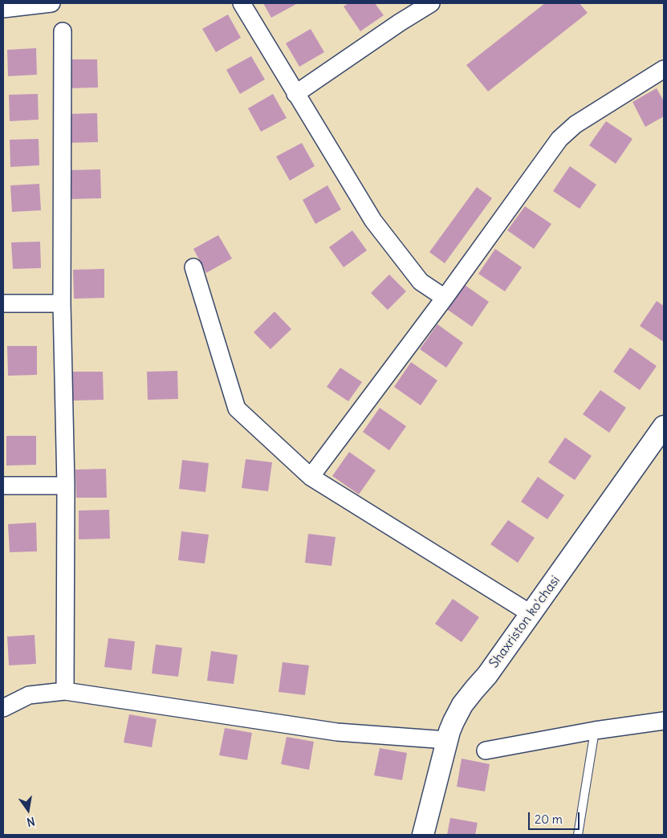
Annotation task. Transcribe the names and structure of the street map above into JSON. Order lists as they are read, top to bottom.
{
  "streets": {
    "street": ["Shaxriston ko'chasi"]
  },
  "scale_bar": "20 m",
  "north": "bottom"
}
